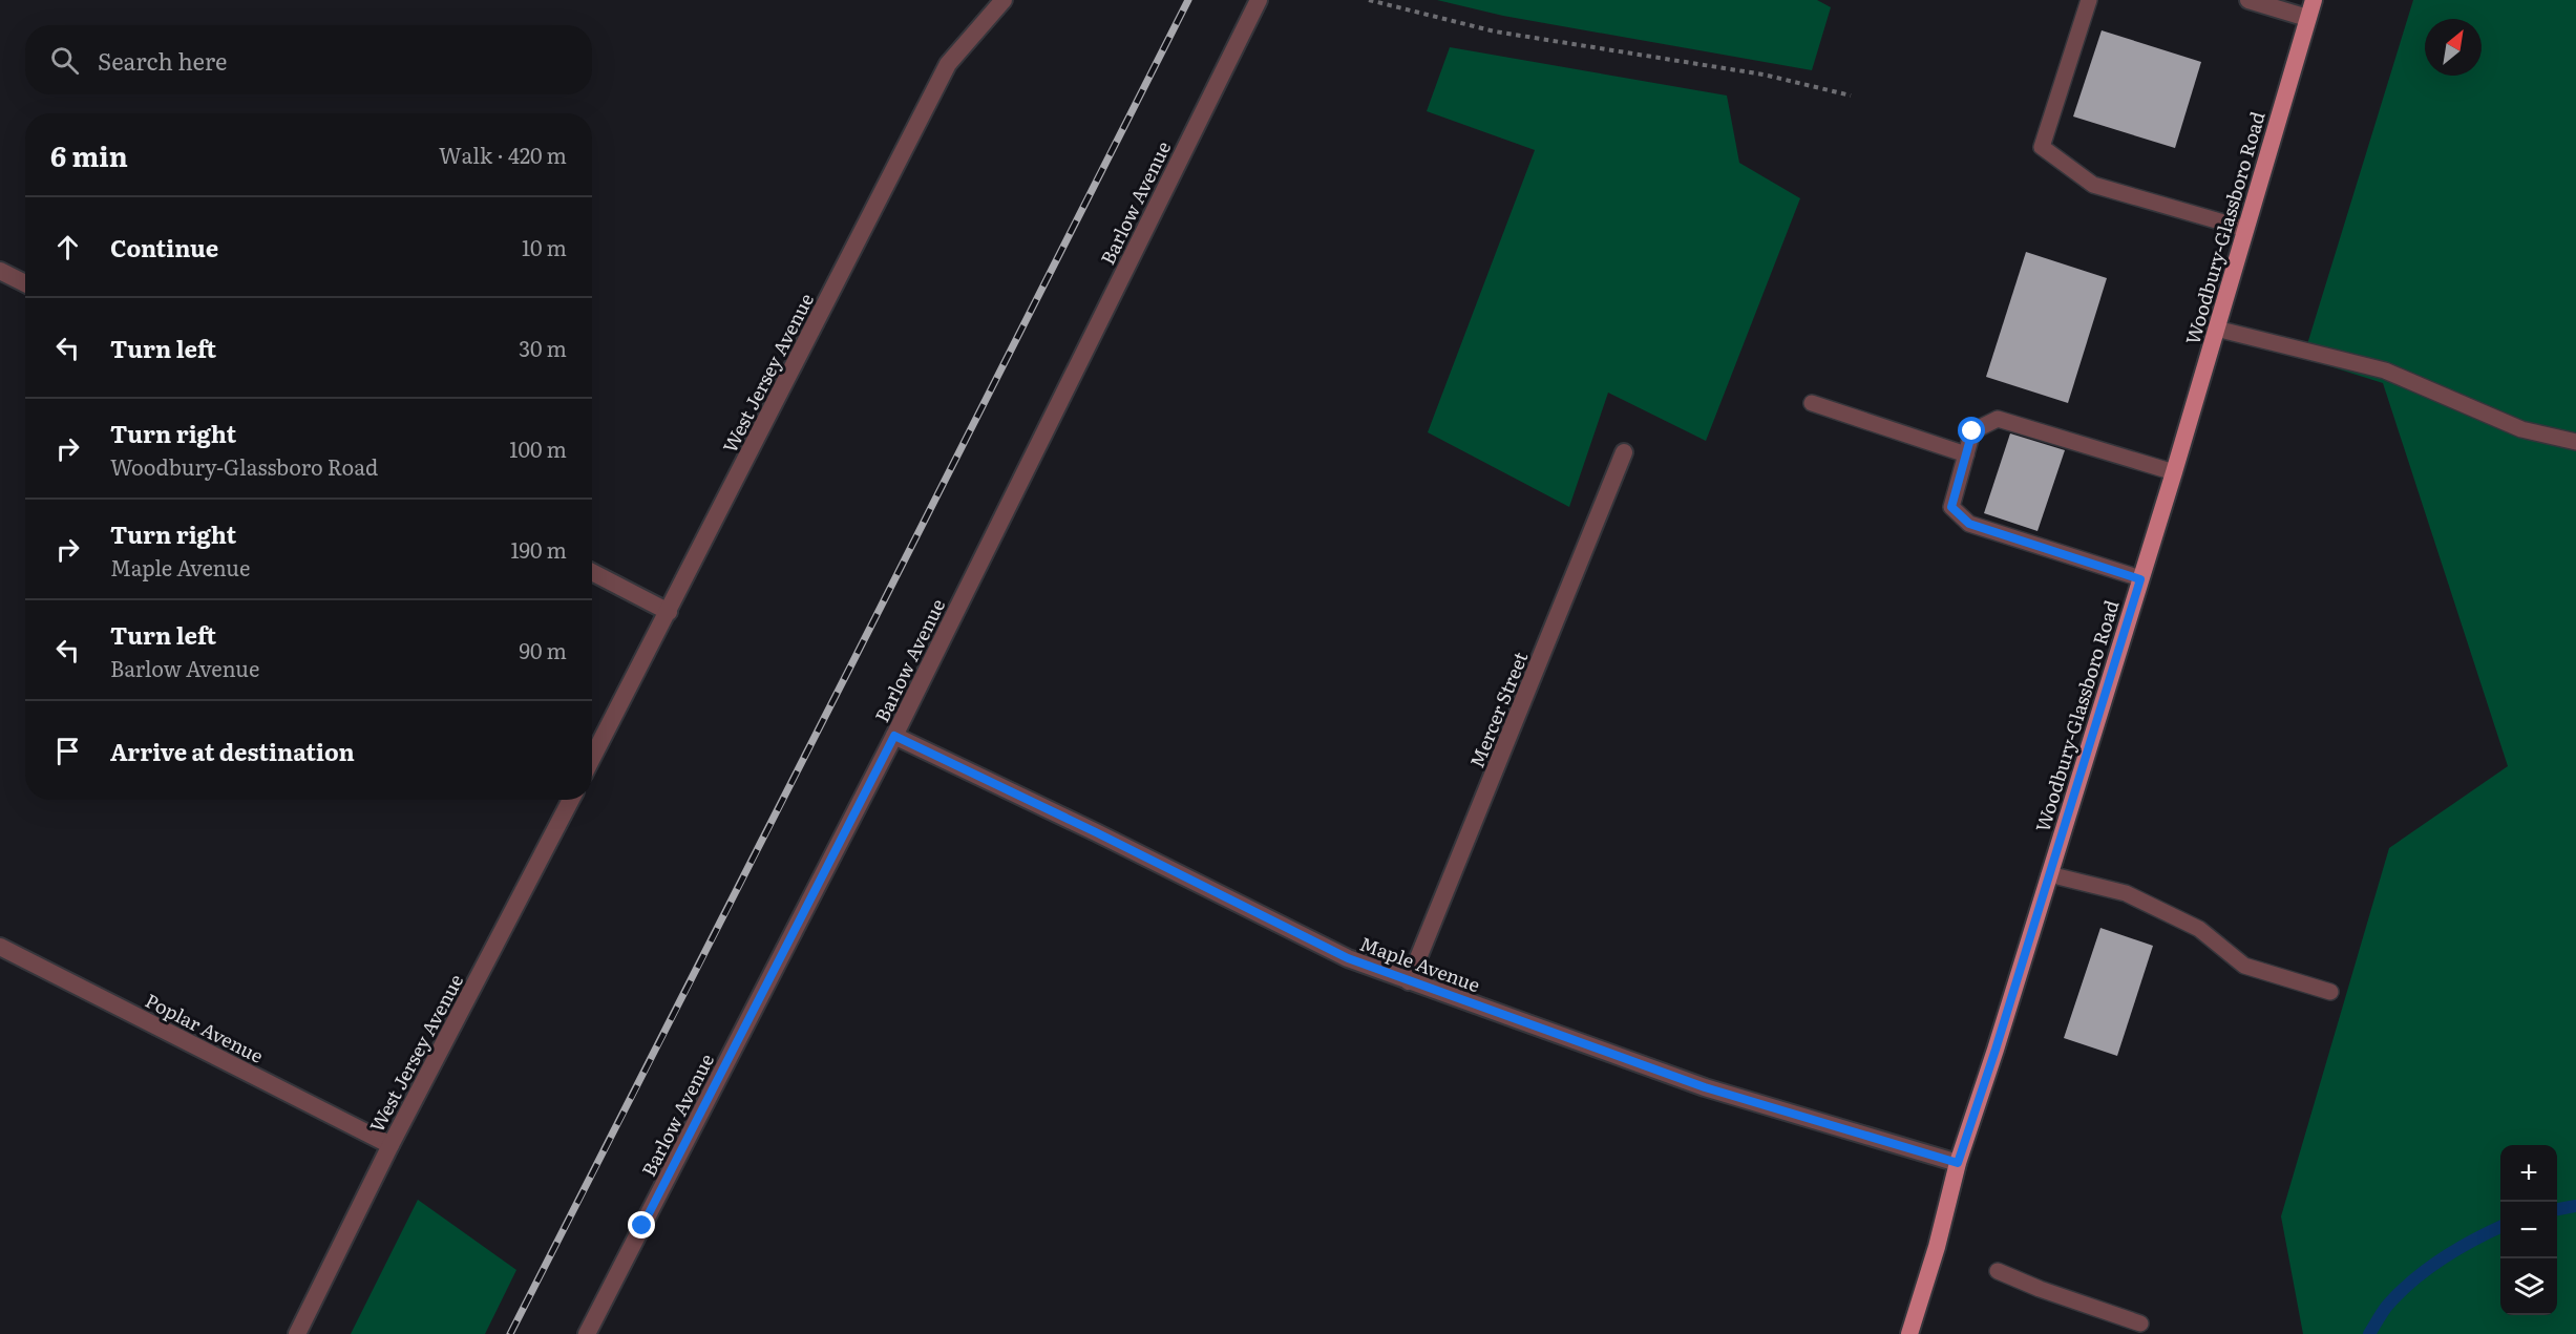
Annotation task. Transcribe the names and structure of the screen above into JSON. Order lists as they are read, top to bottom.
{
  "streets": {
    "main road": ["Woodbury-Glassboro Road"],
    "street": [
      "Barlow Avenue",
      "West Jersey Avenue",
      "Mercer Street",
      "Maple Avenue",
      "Poplar Avenue"
    ]
  },
  "crossings": [
    ["Barlow Avenue", "Maple Avenue"],
    ["Woodbury-Glassboro Road", "Maple Avenue"],
    ["West Jersey Avenue", "Poplar Avenue"],
    ["Mercer Street", "Maple Avenue"]
  ],
  "north": "top right",
  "page": {
    "search": "Search here",
    "heading": ["6 min", "Walk · 420 m"],
    "list": [
      ["Continue", "10 m"],
      ["Turn left", "30 m"],
      ["Turn right", "Woodbury-Glassboro Road", "100 m"],
      ["Turn right", "Maple Avenue", "190 m"],
      ["Turn left", "Barlow Avenue", "90 m"],
      "Arrive at destination"
    ],
    "map_buttons": ["+", "−"]
  }
}
